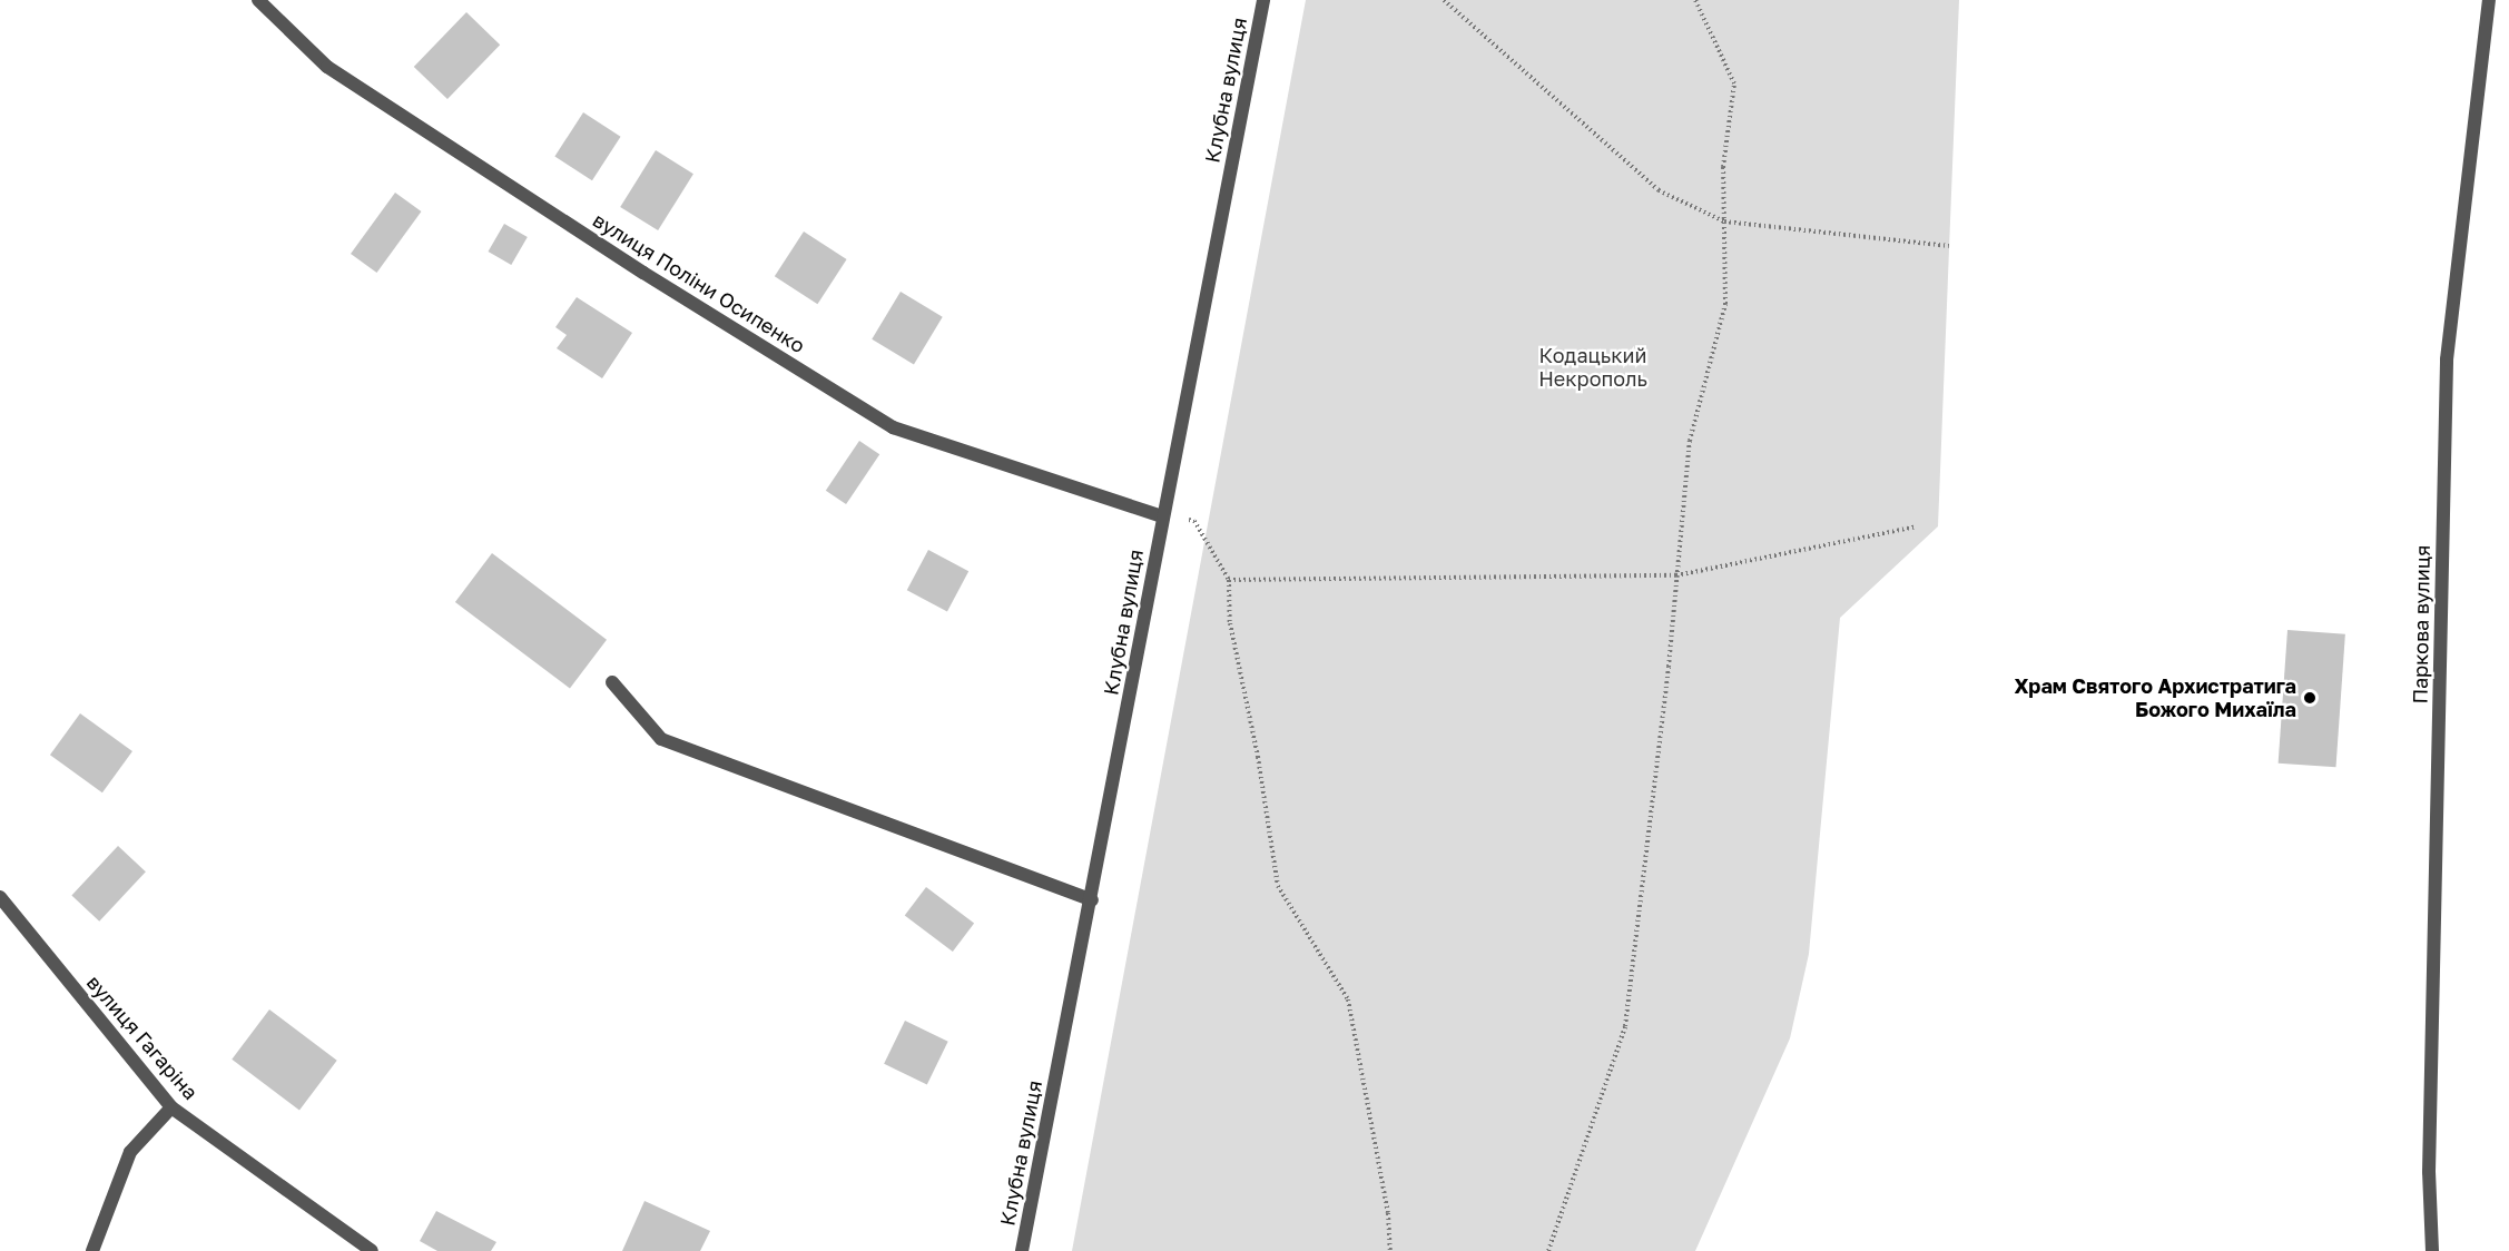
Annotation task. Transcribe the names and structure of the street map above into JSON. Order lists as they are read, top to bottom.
{
  "streets": {
    "street": [
      "Клубна вулиця",
      "вулиця Поліни Осипенко",
      "Паркова вулиця",
      "вулиця Гагаріна"
    ]
  },
  "crossings": [
    ["Клубна вулиця", "вулиця Поліни Осипенко"]
  ],
  "parks": ["Кодацький Некрополь"],
  "places": ["Храм Святого Архистратига Божого Михаїла"]
}
